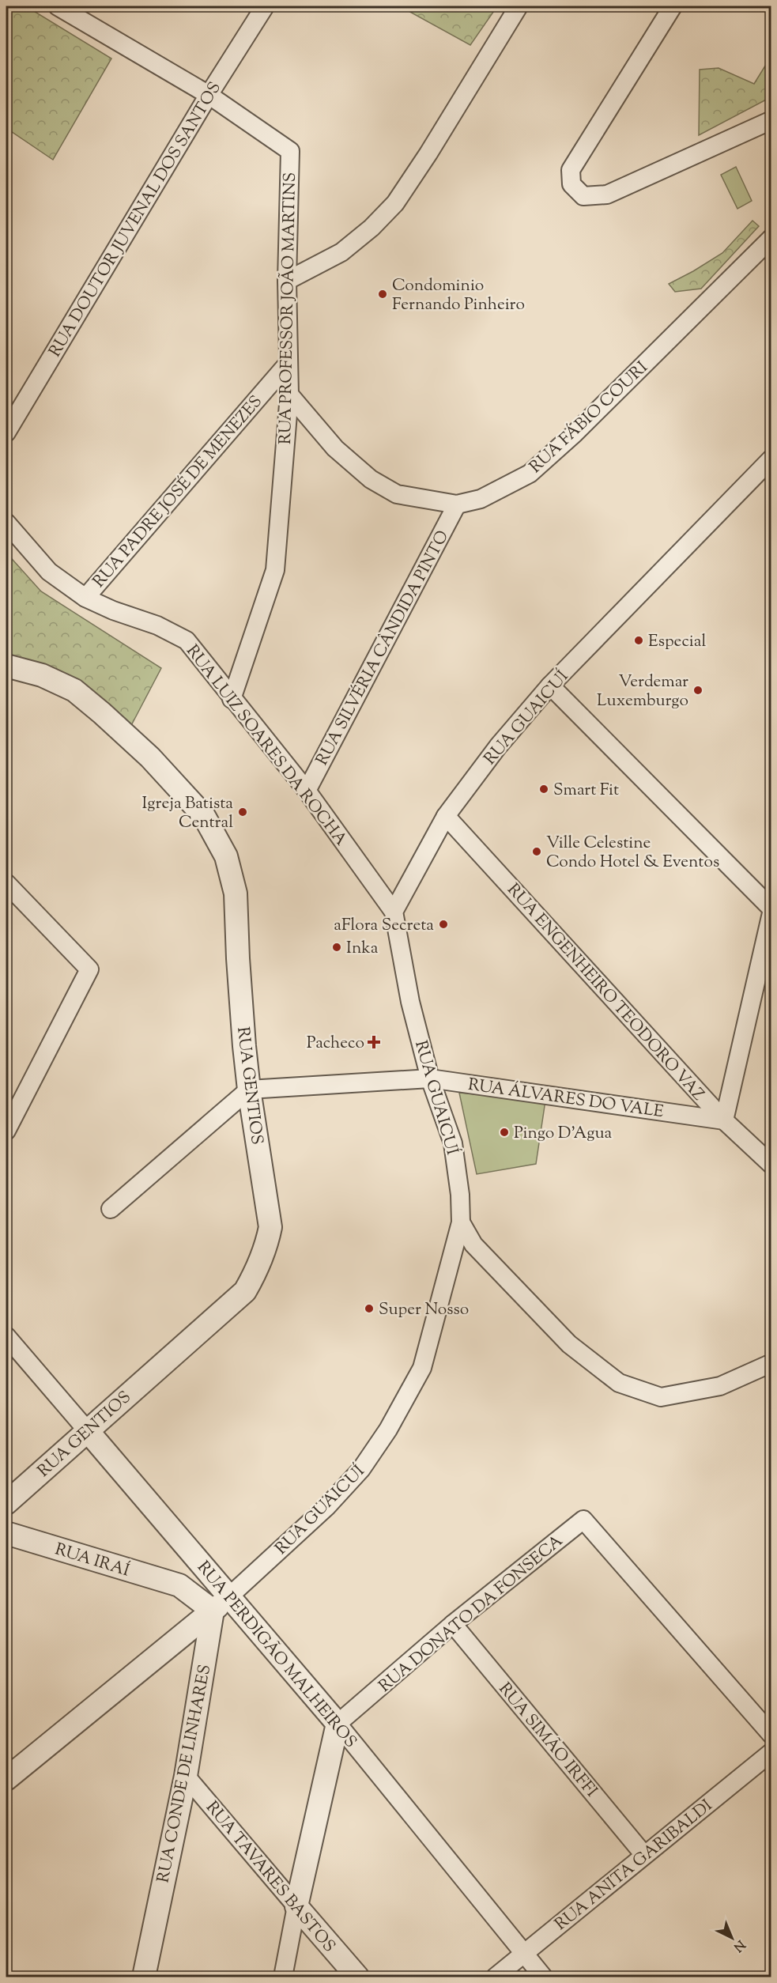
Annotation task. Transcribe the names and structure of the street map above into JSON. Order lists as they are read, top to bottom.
{
  "streets": {
    "street": [
      "RUA DOUTOR JUVENAL DOS SANTOS",
      "RUA PROFESSOR JOÃO MARTINS",
      "RUA FÁBIO COURI",
      "RUA PADRE JOSÉ DE MENEZES",
      "RUA SILVÉRIA CÂNDIDA PINTO",
      "RUA GUAICUÍ",
      "RUA LUIZ SOARES DA ROCHA",
      "RUA ENGENHEIRO TEODORO VAZ",
      "RUA GENTIOS",
      "RUA ÁLVARES DO VALE",
      "RUA IRAÍ",
      "RUA DONATO DA FONSECA",
      "RUA PERDIGÃO MALHEIROS",
      "RUA SIMÃO IRFFI",
      "RUA CONDE DE LINHARES",
      "RUA ANITA GARIBALDI",
      "RUA TAVARES BASTOS"
    ]
  },
  "crossings": [
    ["RUA DOUTOR JUVENAL DOS SANTOS", "RUA PROFESSOR JOÃO MARTINS"],
    ["RUA PROFESSOR JOÃO MARTINS", "RUA FÁBIO COURI"],
    ["RUA PROFESSOR JOÃO MARTINS", "RUA PADRE JOSÉ DE MENEZES"],
    ["RUA PROFESSOR JOÃO MARTINS", "RUA LUIZ SOARES DA ROCHA"],
    ["RUA FÁBIO COURI", "RUA SILVÉRIA CÂNDIDA PINTO"],
    ["RUA PADRE JOSÉ DE MENEZES", "RUA LUIZ SOARES DA ROCHA"],
    ["RUA SILVÉRIA CÂNDIDA PINTO", "RUA LUIZ SOARES DA ROCHA"],
    ["RUA GUAICUÍ", "RUA LUIZ SOARES DA ROCHA"],
    ["RUA GUAICUÍ", "RUA ENGENHEIRO TEODORO VAZ"],
    ["RUA GUAICUÍ", "RUA ÁLVARES DO VALE"],
    ["RUA GUAICUÍ", "RUA IRAÍ"],
    ["RUA GUAICUÍ", "RUA PERDIGÃO MALHEIROS"],
    ["RUA GUAICUÍ", "RUA CONDE DE LINHARES"],
    ["RUA ENGENHEIRO TEODORO VAZ", "RUA ÁLVARES DO VALE"],
    ["RUA GENTIOS", "RUA ÁLVARES DO VALE"],
    ["RUA GENTIOS", "RUA PERDIGÃO MALHEIROS"],
    ["RUA IRAÍ", "RUA CONDE DE LINHARES"],
    ["RUA DONATO DA FONSECA", "RUA PERDIGÃO MALHEIROS"],
    ["RUA DONATO DA FONSECA", "RUA SIMÃO IRFFI"],
    ["RUA PERDIGÃO MALHEIROS", "RUA ANITA GARIBALDI"],
    ["RUA SIMÃO IRFFI", "RUA ANITA GARIBALDI"],
    ["RUA CONDE DE LINHARES", "RUA TAVARES BASTOS"]
  ],
  "places": {
    "other": [
      "Condominio Fernando Pinheiro",
      "Especial",
      "Verdemar Luxemburgo",
      "Smart Fit",
      "Igreja Batista Central",
      "Ville Celestine Condo Hotel & Eventos",
      "aFlora Secreta",
      "Inka",
      "Pingo D'Agua",
      "Super Nosso"
    ],
    "health": ["Pacheco"]
  },
  "north": "bottom right"
}
